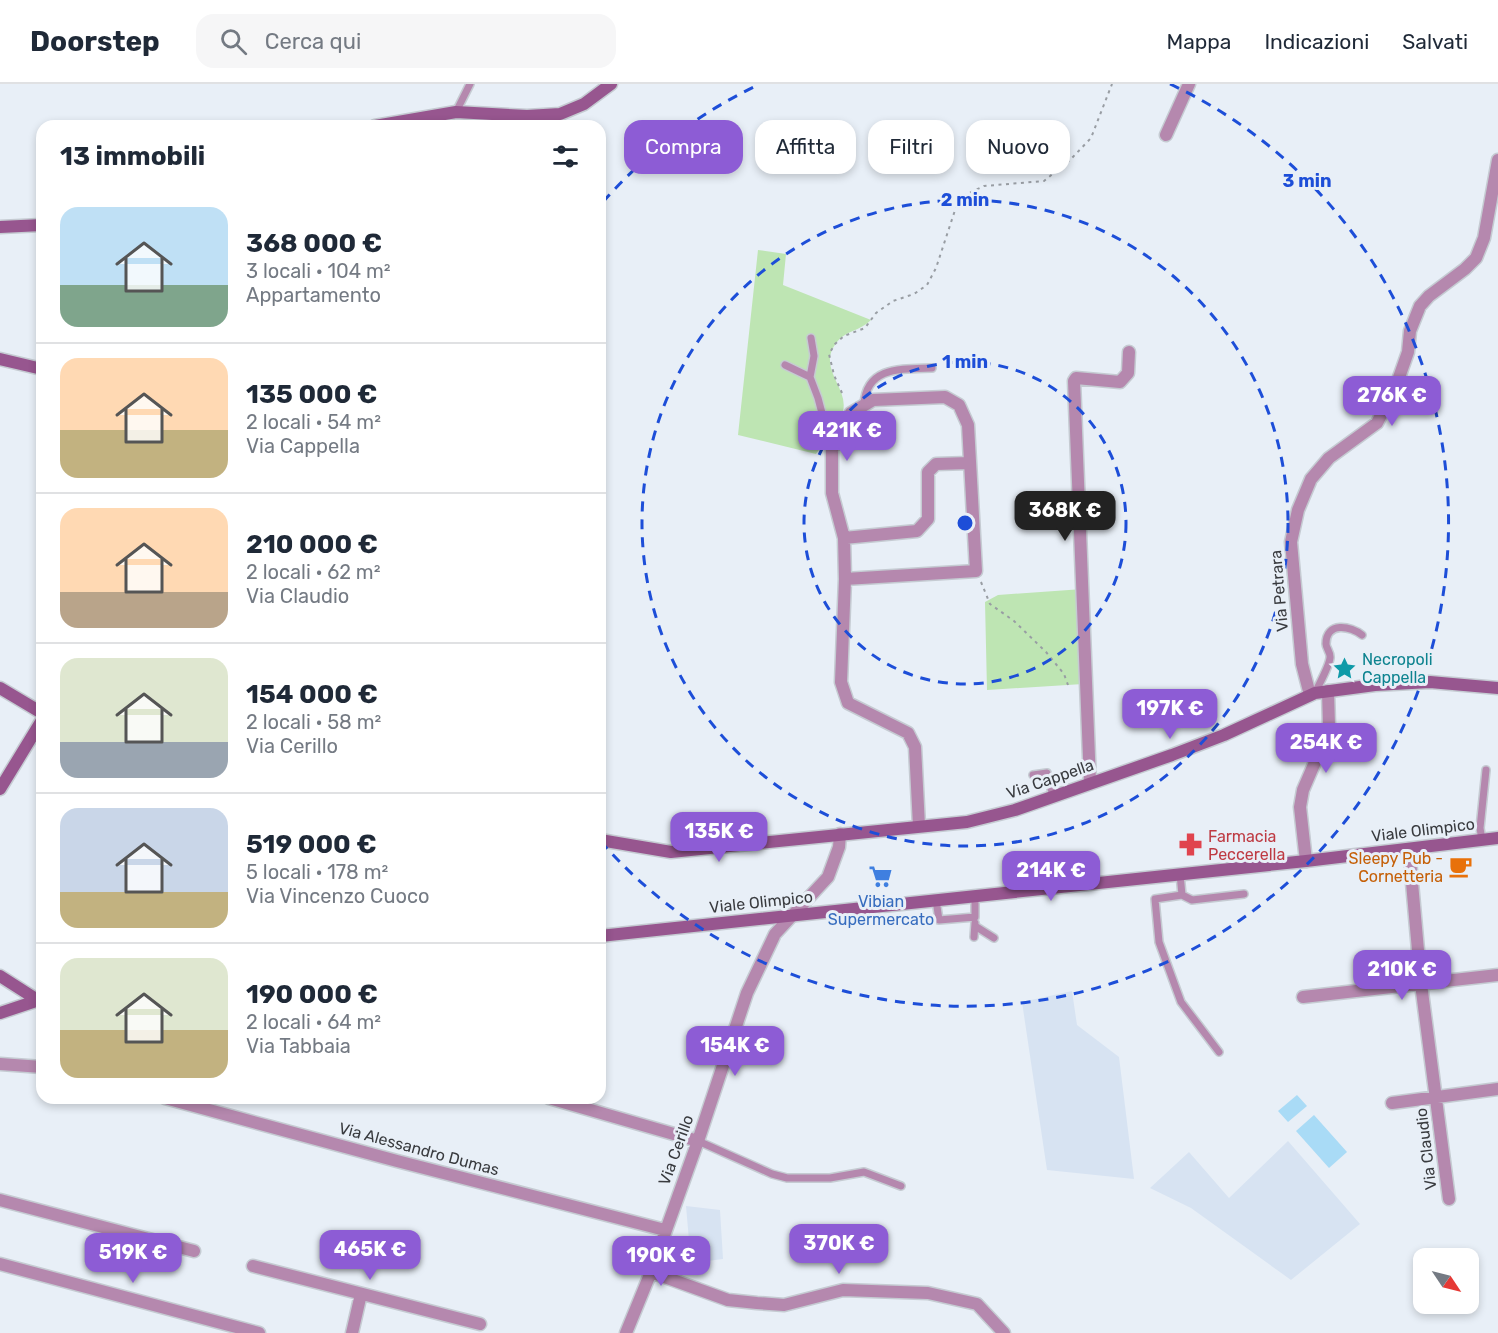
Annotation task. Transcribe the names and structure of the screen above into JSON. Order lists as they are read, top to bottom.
{
  "streets": {
    "street": [
      "Via Petrara",
      "Via Cappella",
      "Viale Olimpico",
      "Via Alessandro Dumas",
      "Via Claudio",
      "Via Cerillo"
    ]
  },
  "crossings": [
    ["Via Petrara", "Via Cappella"],
    ["Via Petrara", "Viale Olimpico"],
    ["Via Cappella", "Via Cerillo"],
    ["Viale Olimpico", "Via Claudio"],
    ["Viale Olimpico", "Via Cerillo"],
    ["Via Alessandro Dumas", "Via Cerillo"]
  ],
  "places": {
    "place": ["Necropoli Cappella"],
    "pharmacy": ["Farmacia Peccerella"],
    "cafe": ["Sleepy Pub - Cornetteria"],
    "supermarket": ["Vibian Supermercato"]
  },
  "north": "bottom right",
  "page": {
    "header": "Doorstep",
    "search": "Cerca qui",
    "nav": ["Mappa", "Indicazioni", "Salvati"],
    "chip": [
      "Compra",
      "Affitta",
      "Filtri",
      "Nuovo"
    ],
    "heading": "13 immobili",
    "list": [
      {
        "name": "368 000 €",
        "note": "3 locali · 104 m² · Appartamento"
      },
      {
        "name": "135 000 €",
        "note": "2 locali · 54 m² · Via Cappella"
      },
      {
        "name": "210 000 €",
        "note": "2 locali · 62 m² · Via Claudio"
      },
      {
        "name": "154 000 €",
        "note": "2 locali · 58 m² · Via Cerillo"
      },
      {
        "name": "519 000 €",
        "note": "5 locali · 178 m² · Via Vincenzo Cuoco"
      },
      {
        "name": "190 000 €",
        "note": "2 locali · 64 m² · Via Tabbaia"
      }
    ],
    "price": [
      "276K €",
      "421K €",
      "368K €",
      "197K €",
      "254K €",
      "135K €",
      "214K €",
      "210K €",
      "154K €",
      "370K €",
      "465K €",
      "519K €",
      "190K €"
    ]
  },
  "rings": ["3 min", "2 min", "1 min"]
}
